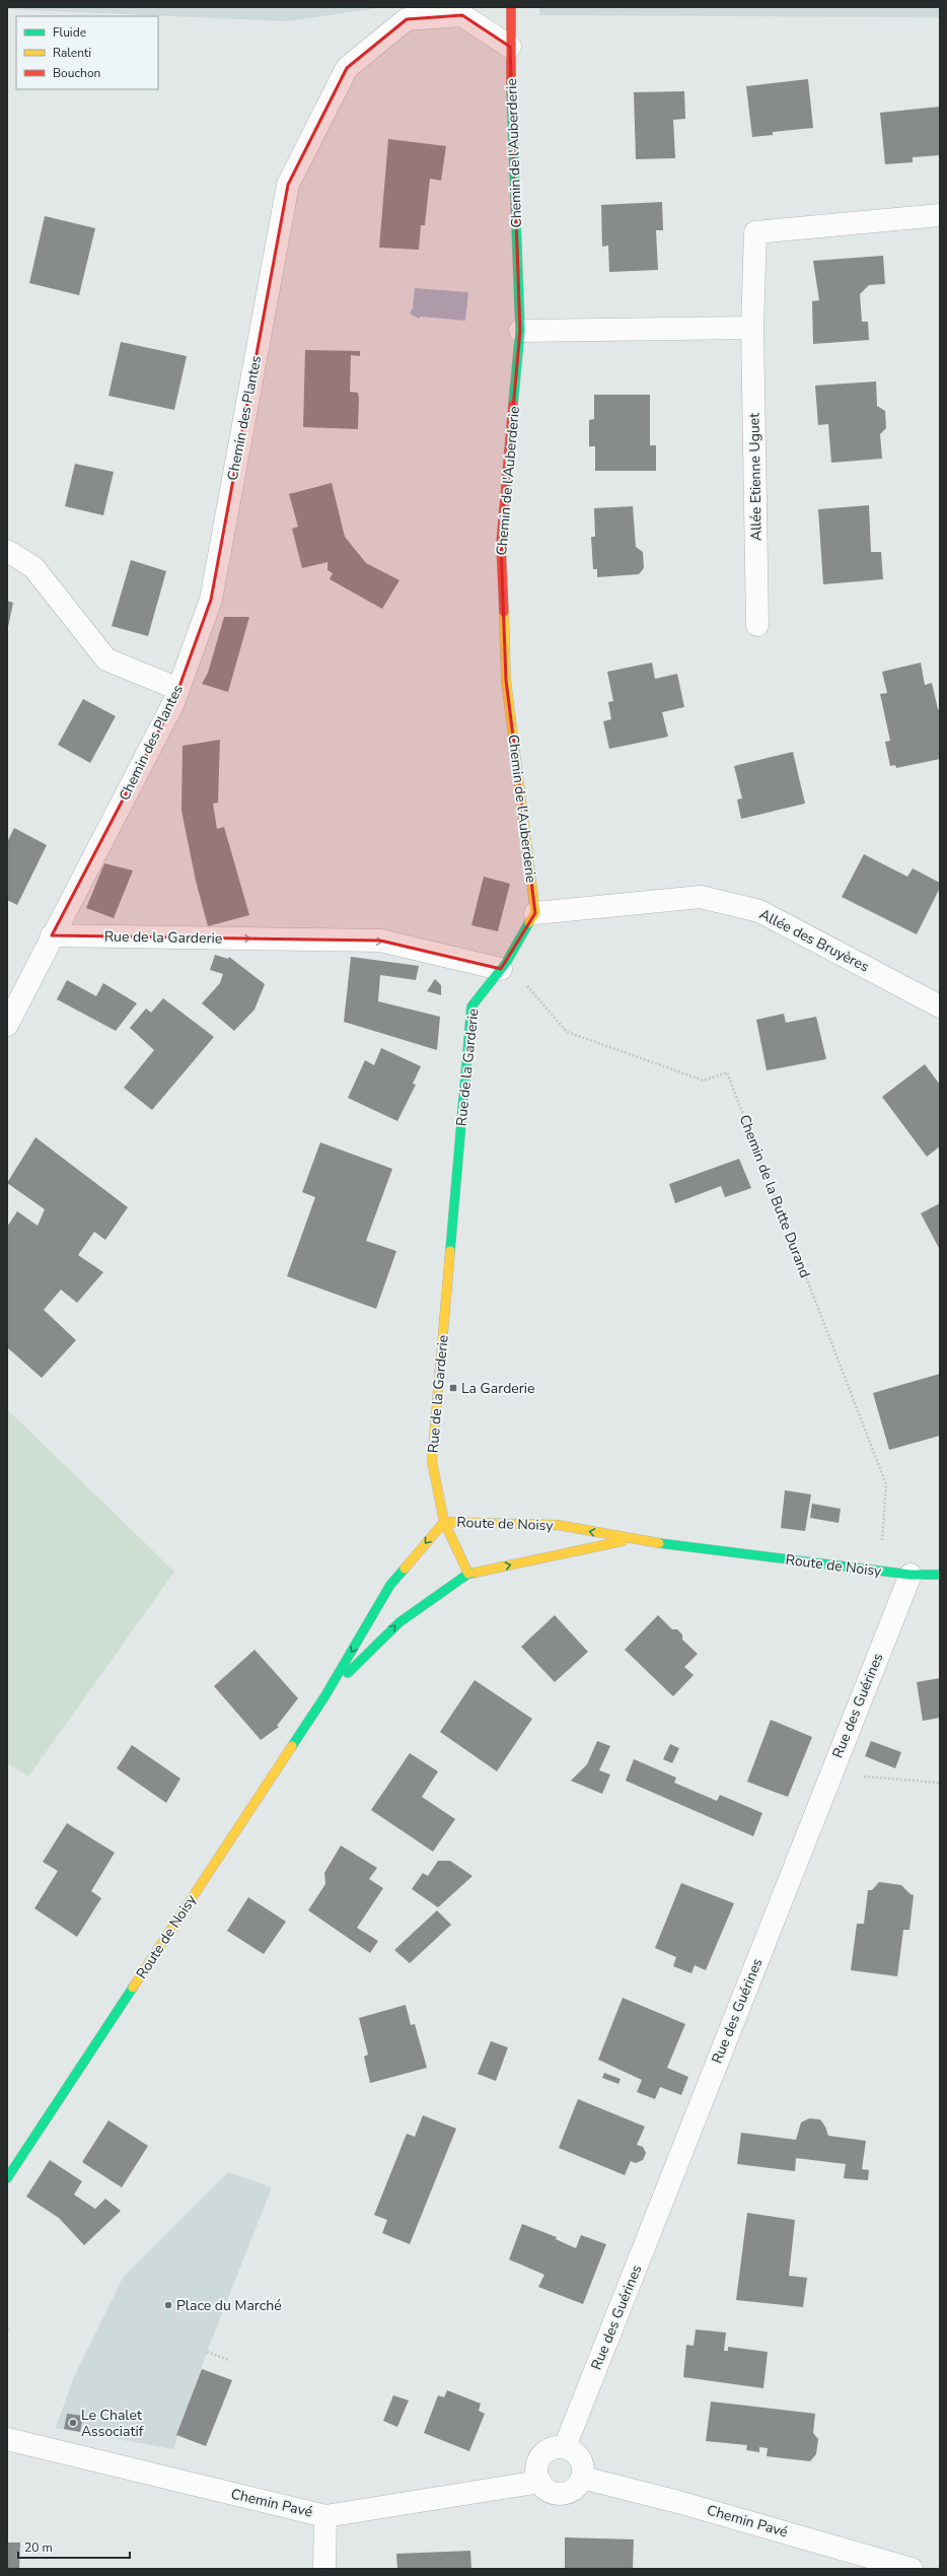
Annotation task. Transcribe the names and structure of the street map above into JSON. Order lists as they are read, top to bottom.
{
  "streets": {
    "street": [
      "Chemin de l'Auberderie",
      "Chemin des Plantes",
      "Allée Etienne Uguet",
      "Rue de la Garderie",
      "Allée des Bruyères",
      "Route de Noisy",
      "Rue des Guérines",
      "Chemin Pavé"
    ],
    "path": ["Chemin de la Butte Durand"]
  },
  "crossings": [
    ["Chemin de l'Auberderie", "Chemin des Plantes"],
    ["Chemin de l'Auberderie", "Allée des Bruyères"],
    ["Chemin des Plantes", "Rue de la Garderie"],
    ["Rue de la Garderie", "Chemin de la Butte Durand"],
    ["Rue de la Garderie", "Route de Noisy"],
    ["Chemin de la Butte Durand", "Route de Noisy"],
    ["Route de Noisy", "Rue des Guérines"],
    ["Rue des Guérines", "Chemin Pavé"]
  ],
  "one_way": ["Rue de la Garderie"],
  "places": {
    "transit": ["La Garderie"],
    "other": ["Place du Marché", "Le Chalet Associatif"]
  },
  "legend": ["Fluide", "Ralenti", "Bouchon"],
  "scale_bar": "20 m"
}
